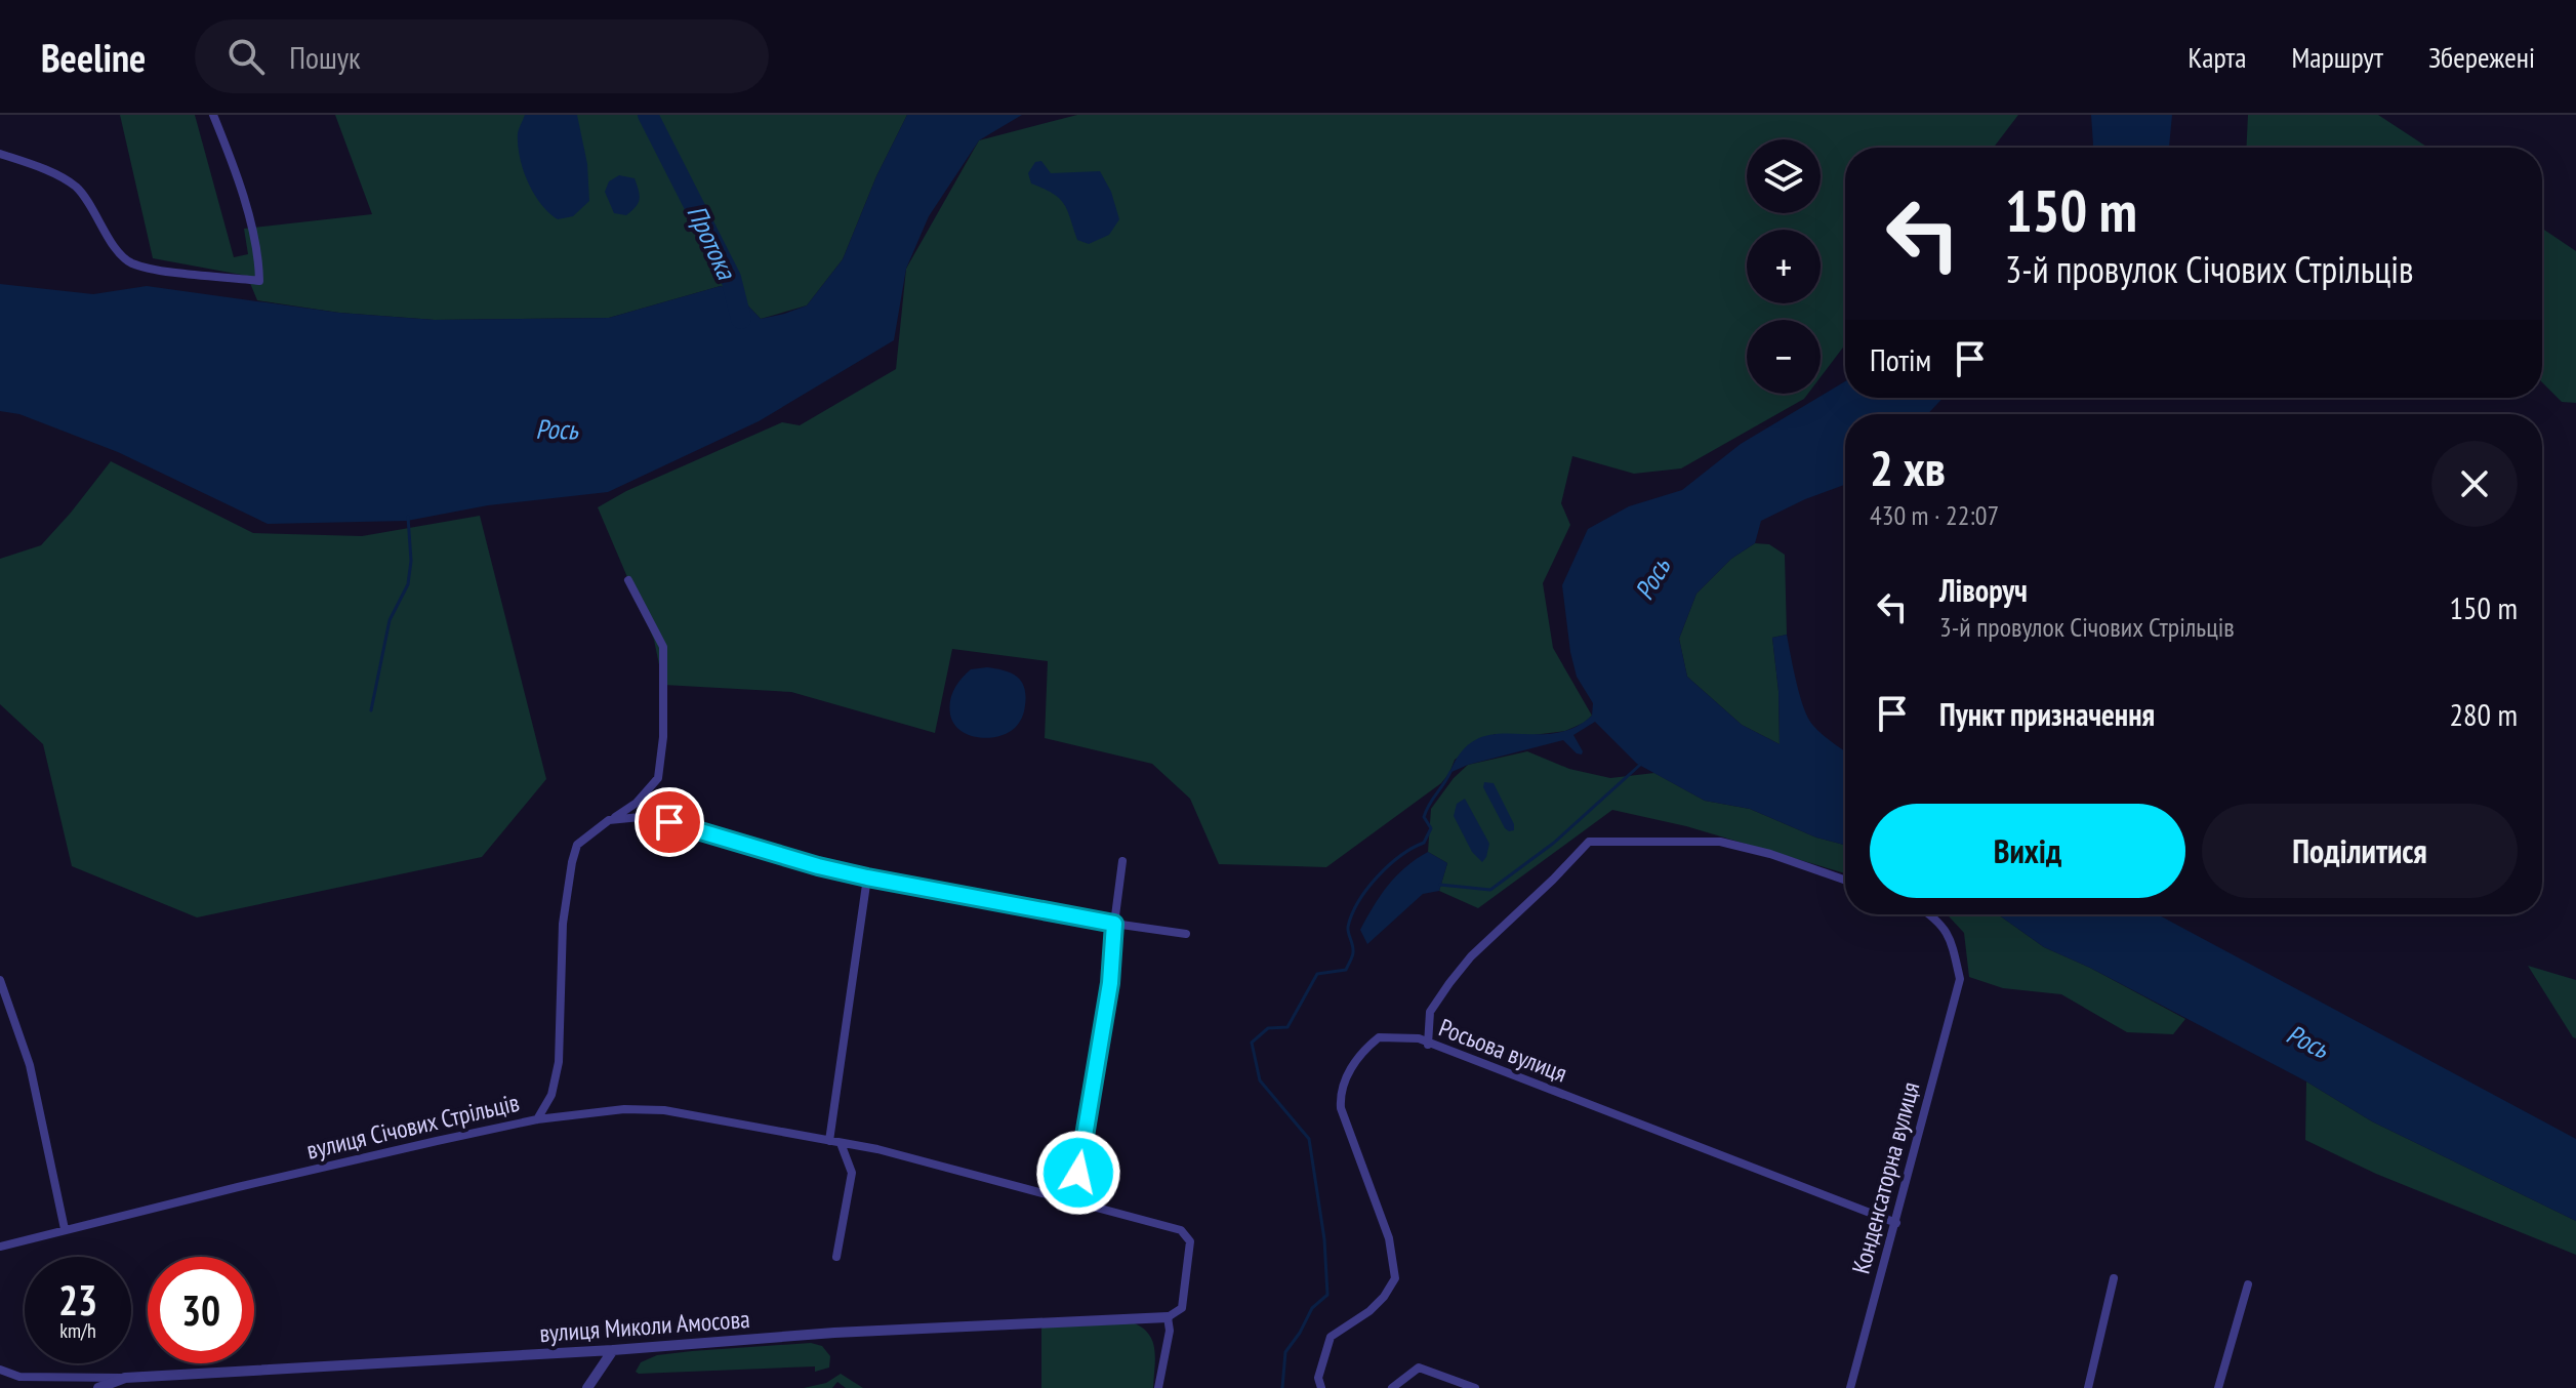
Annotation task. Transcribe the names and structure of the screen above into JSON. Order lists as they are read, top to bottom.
{
  "streets": {
    "street": [
      "Росьова вулиця",
      "вулиця Січових Стрільців",
      "Конденсаторна вулиця",
      "вулиця Миколи Амосова"
    ]
  },
  "crossings": [
    ["Росьова вулиця", "Конденсаторна вулиця"],
    ["вулиця Січових Стрільців", "вулиця Миколи Амосова"]
  ],
  "water": ["Протока", "Рось"],
  "page": {
    "header": "Beeline",
    "search": "Пошук",
    "nav": ["Карта", "Маршрут", "Збережені"],
    "map_buttons": ["+", "−"],
    "turn": ["150 m", "3-й провулок Січових Стрільців"],
    "then": "Потім",
    "heading": ["2 хв", "430 m · 22:07"],
    "list": [
      {
        "name": "Ліворуч",
        "note": "3-й провулок Січових Стрільців",
        "value": "150 m"
      },
      {
        "name": "Пункт призначення",
        "value": "280 m"
      }
    ],
    "buttons": ["Вихід", "Поділитися"],
    "speed": "23 km/h",
    "limit": "30"
  }
}
